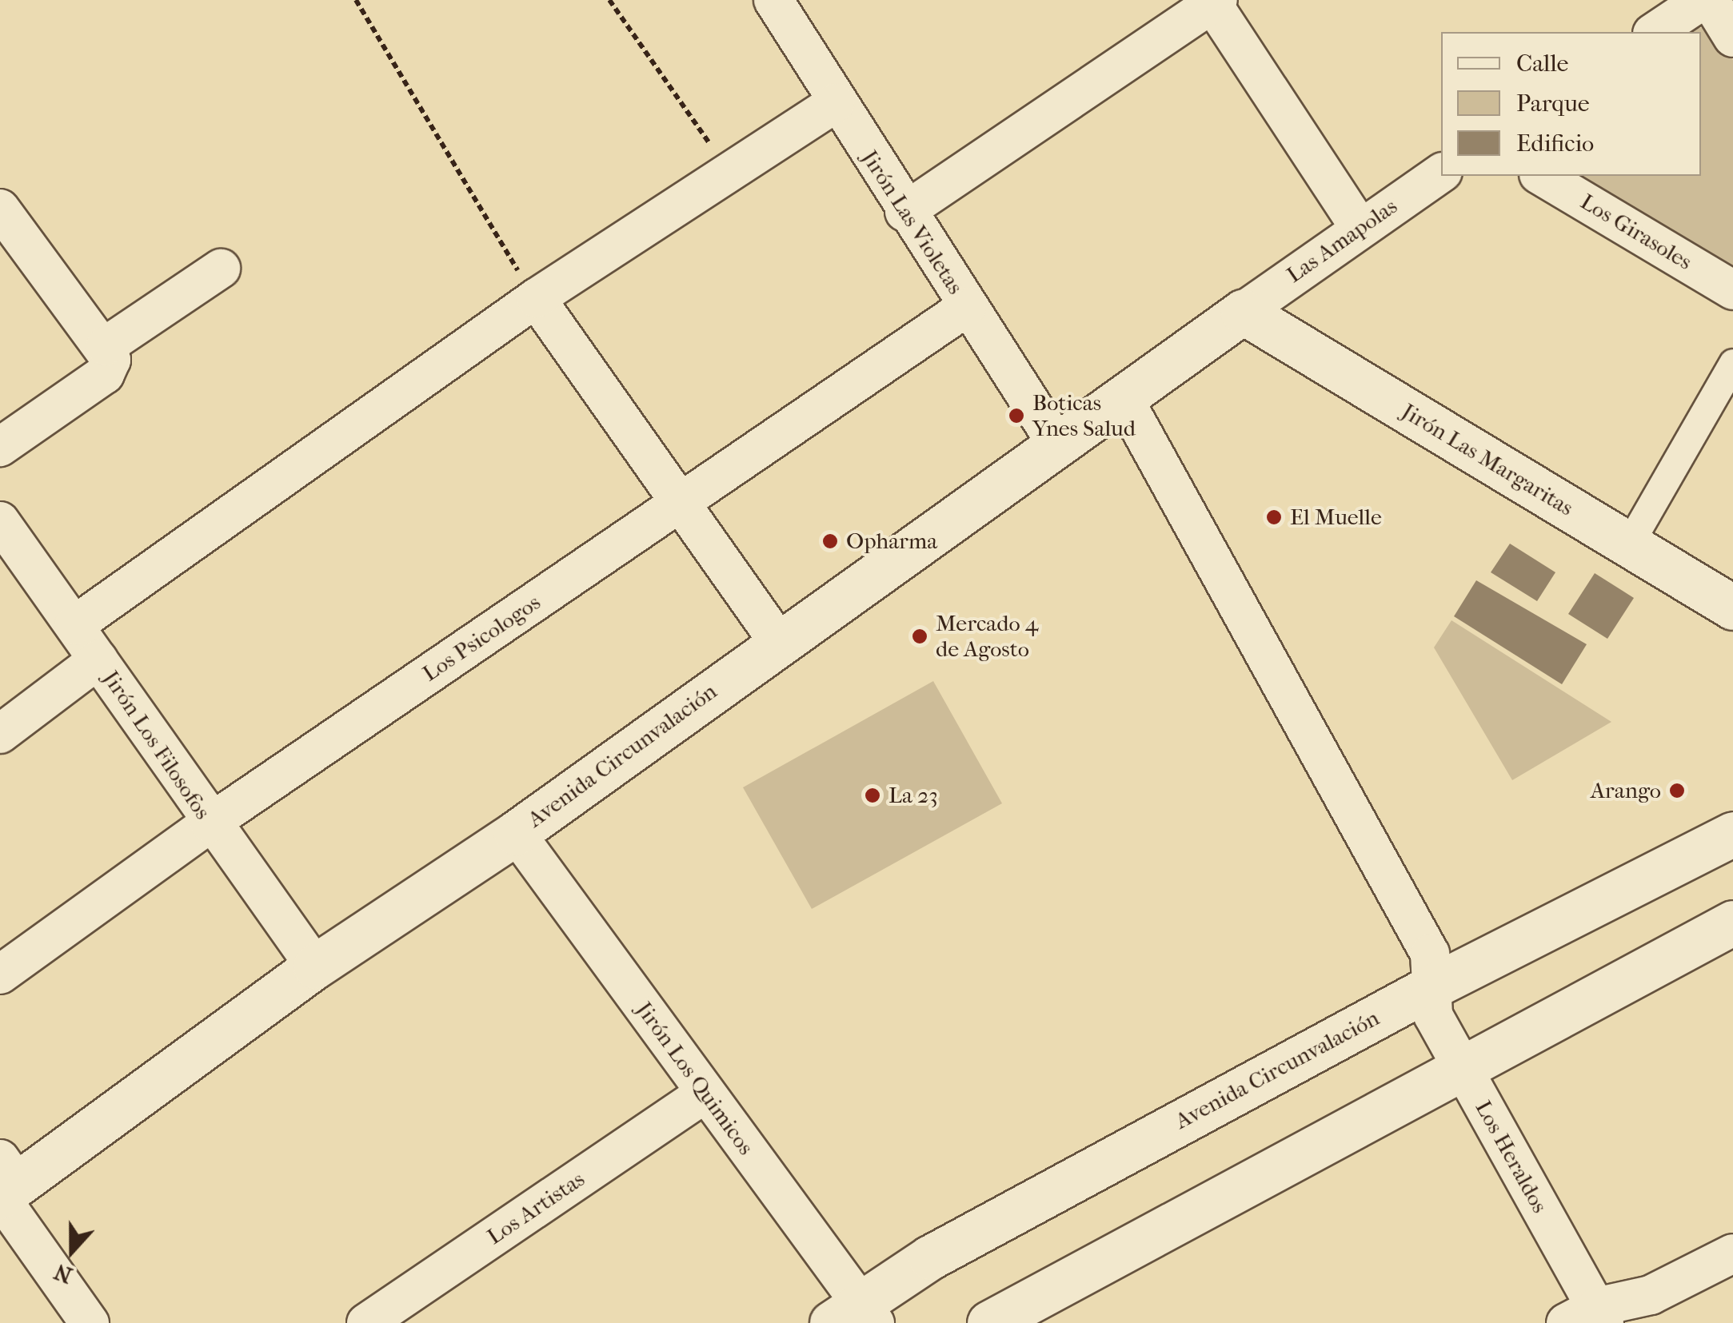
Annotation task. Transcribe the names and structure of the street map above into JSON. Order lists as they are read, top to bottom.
{
  "streets": {
    "street": [
      "Jirón Las Violetas",
      "Los Girasoles",
      "Las Amapolas",
      "Jirón Las Margaritas",
      "Los Psicologos",
      "Jirón Los Filosofos",
      "Avenida Circunvalación",
      "Jirón Los Quimicos",
      "Los Heraldos",
      "Los Artistas"
    ]
  },
  "crossings": [
    ["Jirón Las Violetas", "Los Psicologos"],
    ["Jirón Las Violetas", "Avenida Circunvalación"],
    ["Las Amapolas", "Jirón Las Margaritas"],
    ["Las Amapolas", "Avenida Circunvalación"],
    ["Jirón Las Margaritas", "Avenida Circunvalación"],
    ["Los Psicologos", "Jirón Los Filosofos"],
    ["Jirón Los Filosofos", "Avenida Circunvalación"],
    ["Avenida Circunvalación", "Jirón Los Quimicos"],
    ["Avenida Circunvalación", "Los Heraldos"],
    ["Jirón Los Quimicos", "Los Artistas"]
  ],
  "places": [
    "Boticas Ynes Salud",
    "El Muelle",
    "Opharma",
    "Mercado 4 de Agosto",
    "Arango",
    "La 23"
  ],
  "legend": ["Calle", "Parque", "Edificio"],
  "north": "bottom"
}
